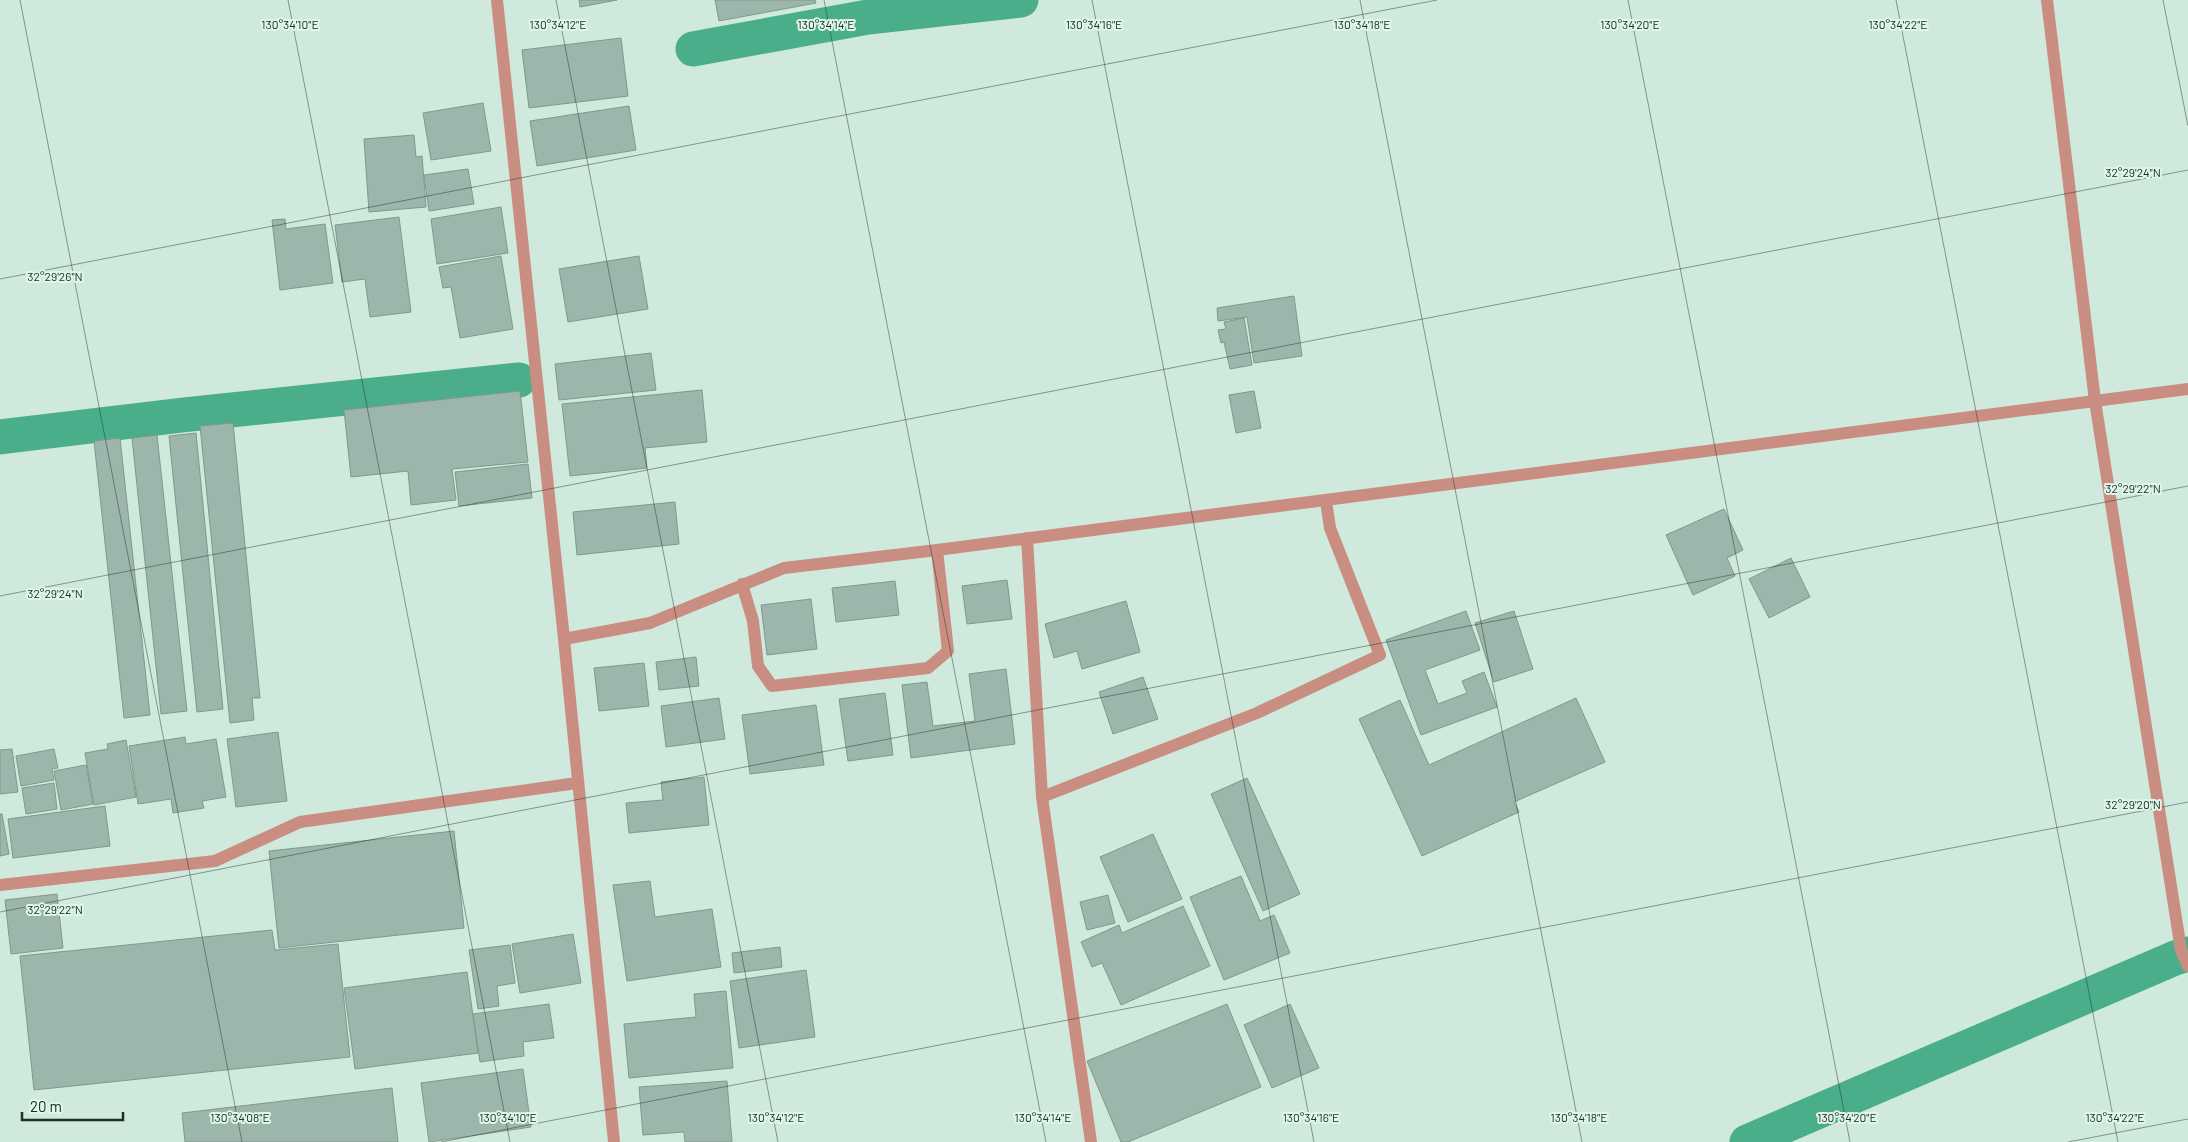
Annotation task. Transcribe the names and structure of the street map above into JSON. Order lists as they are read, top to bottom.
{
  "scale_bar": "20 m",
  "coordinates": [
    "130°34'10\"E",
    "130°34'12\"E",
    "130°34'14\"E",
    "130°34'16\"E",
    "130°34'18\"E",
    "130°34'20\"E",
    "130°34'22\"E",
    "32°29'24\"N",
    "32°29'26\"N",
    "32°29'22\"N",
    "32°29'20\"N",
    "130°34'08\"E"
  ]
}
